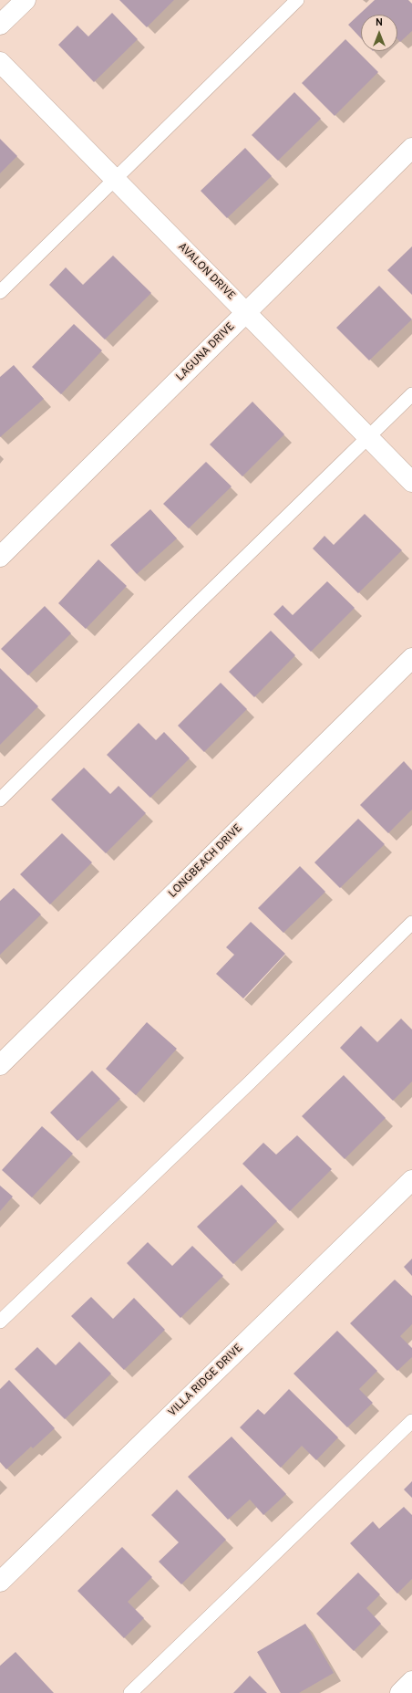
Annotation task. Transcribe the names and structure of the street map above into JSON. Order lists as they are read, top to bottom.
{
  "streets": {
    "street": [
      "AVALON DRIVE",
      "LAGUNA DRIVE",
      "LONGBEACH DRIVE",
      "VILLA RIDGE DRIVE"
    ]
  },
  "crossings": [
    ["AVALON DRIVE", "LAGUNA DRIVE"]
  ],
  "north": "top"
}
